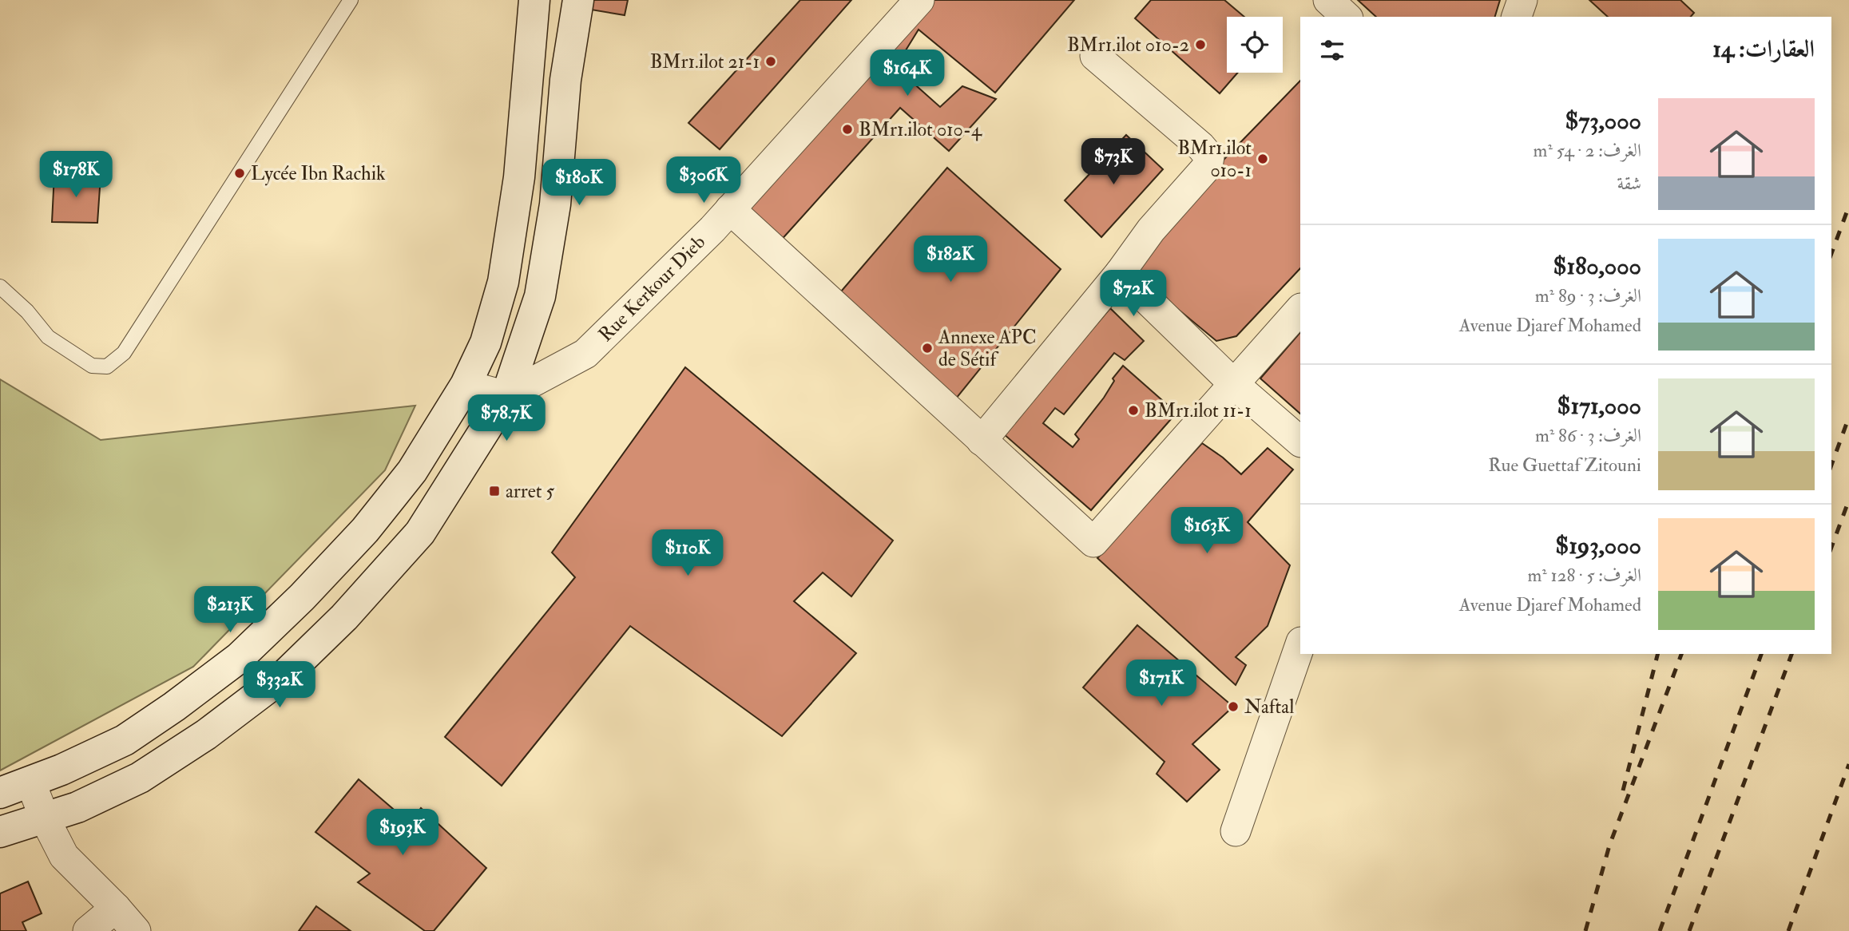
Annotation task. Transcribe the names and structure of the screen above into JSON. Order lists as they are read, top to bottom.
{
  "streets": {
    "street": ["Rue Kerkour Dieb"]
  },
  "places": {
    "other": [
      "BMr1.ilot 010-2",
      "BMr1.ilot 21-1",
      "BMr1.ilot 010-4",
      "BMr1.ilot 010-1",
      "Lycée Ibn Rachik",
      "Annexe APC de Sétif",
      "BMr1.ilot 11-1",
      "Naftal"
    ],
    "transit": ["arret 5"]
  },
  "page": {
    "heading": "العقارات: 14",
    "price": [
      "$164K",
      "$73K",
      "$178K",
      "$306K",
      "$180K",
      "$182K",
      "$72K",
      "$78.7K",
      "$163K",
      "$110K",
      "$213K",
      "$171K",
      "$332K",
      "$193K"
    ],
    "list": [
      {
        "name": "$73,000",
        "note": "الغرف: 2 · 54 m² · شقة"
      },
      {
        "name": "$180,000",
        "note": "الغرف: 3 · 89 m² · Avenue Djaref Mohamed"
      },
      {
        "name": "$171,000",
        "note": "الغرف: 3 · 86 m² · Rue Guettaf Zitouni"
      },
      {
        "name": "$193,000",
        "note": "الغرف: 5 · 128 m² · Avenue Djaref Mohamed"
      }
    ]
  }
}
